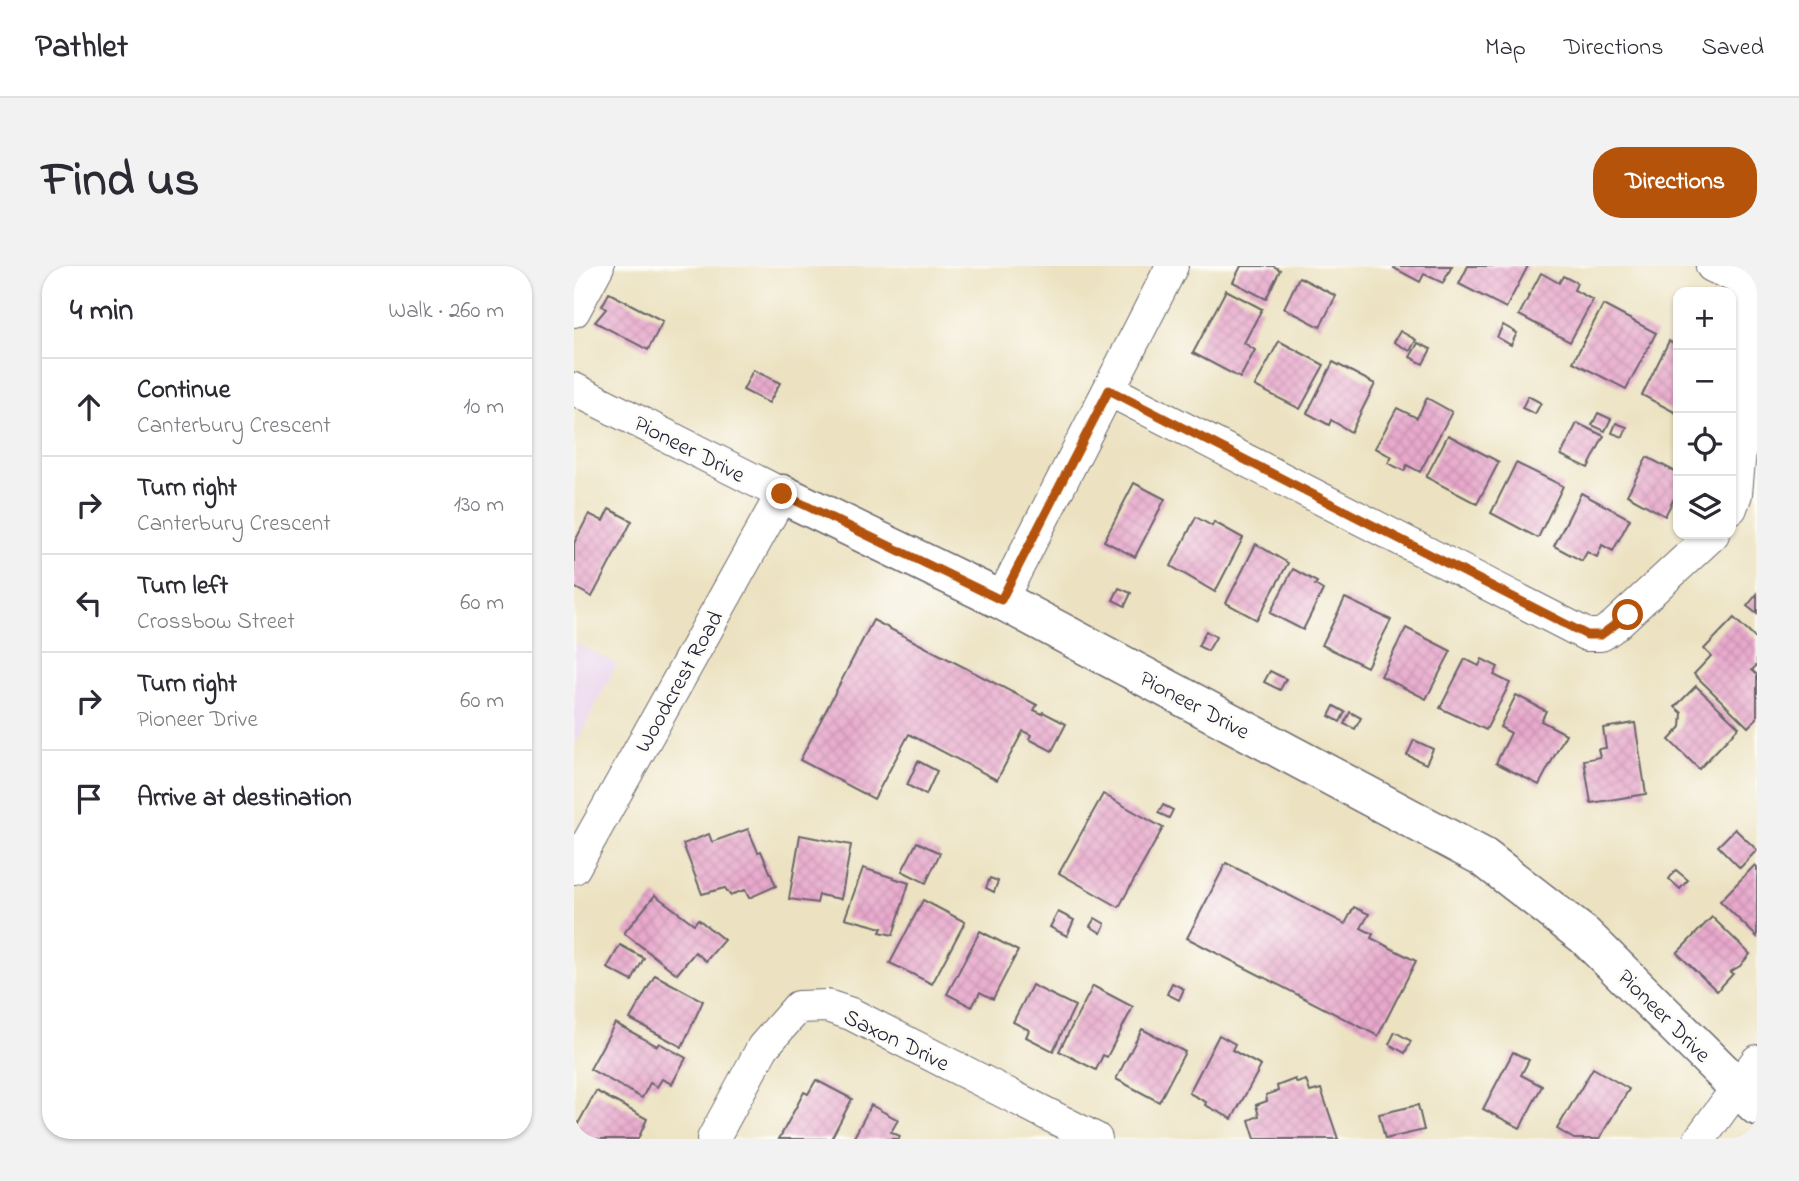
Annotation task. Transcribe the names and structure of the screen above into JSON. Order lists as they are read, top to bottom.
{
  "streets": {
    "street": ["Pioneer Drive", "Woodcrest Road", "Saxon Drive"]
  },
  "crossings": [
    ["Pioneer Drive", "Woodcrest Road"]
  ],
  "page": {
    "header": "Pathlet",
    "nav": ["Map", "Directions", "Saved"],
    "title": "Find us",
    "buttons": "Directions",
    "heading": ["4 min", "Walk · 260 m"],
    "map_buttons": ["+", "−"],
    "list": [
      ["Continue", "Canterbury Crescent", "10 m"],
      ["Turn right", "Canterbury Crescent", "130 m"],
      ["Turn left", "Crossbow Street", "60 m"],
      ["Turn right", "Pioneer Drive", "60 m"],
      "Arrive at destination"
    ]
  }
}
